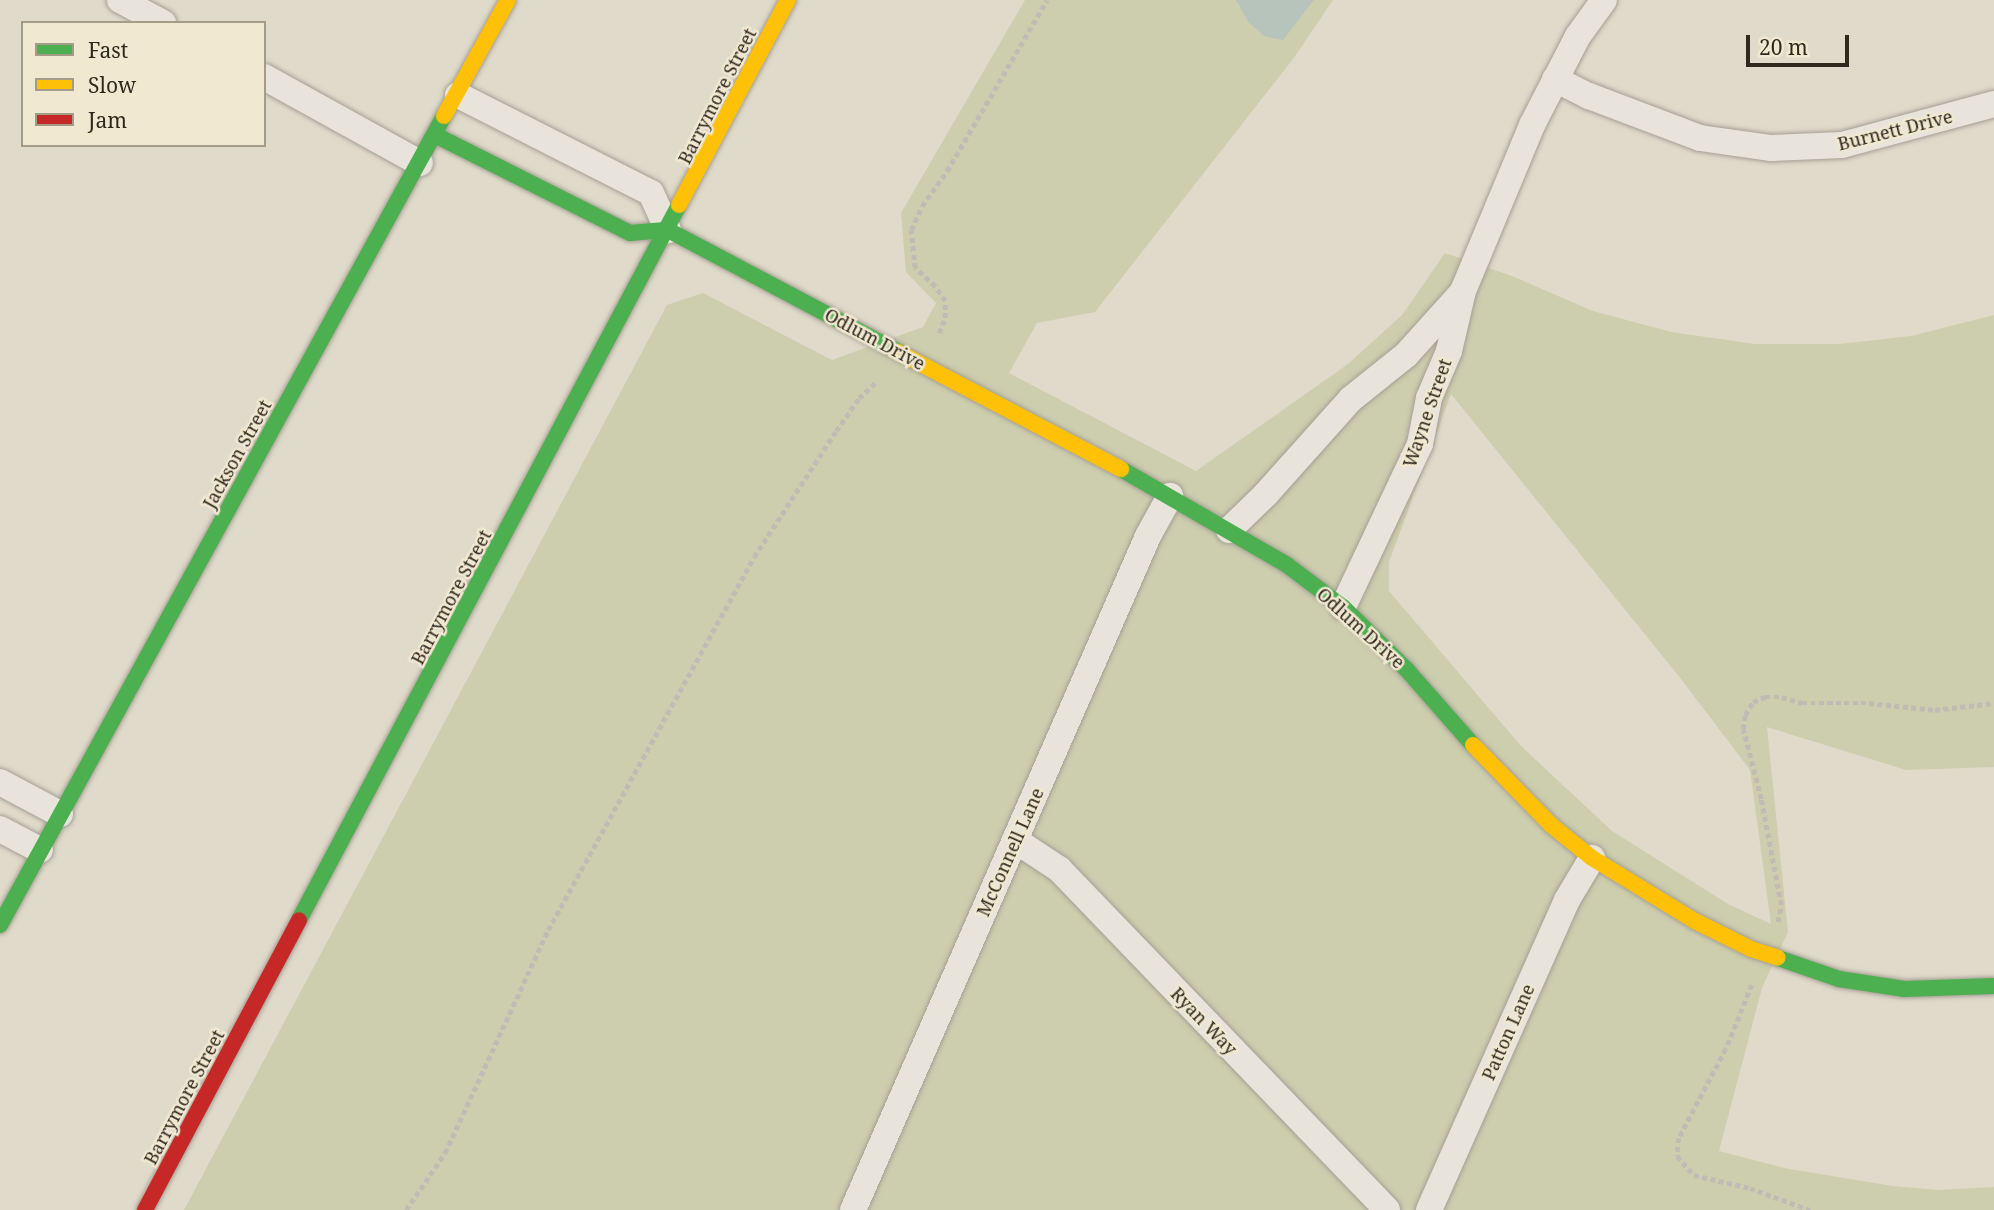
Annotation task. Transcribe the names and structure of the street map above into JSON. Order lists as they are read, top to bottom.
{
  "streets": {
    "street": [
      "Barrymore Street",
      "Burnett Drive",
      "Odlum Drive",
      "Wayne Street",
      "Jackson Street",
      "McConnell Lane",
      "Ryan Way",
      "Patton Lane"
    ]
  },
  "crossings": [
    ["Barrymore Street", "Odlum Drive"],
    ["Burnett Drive", "Wayne Street"],
    ["Odlum Drive", "Wayne Street"],
    ["Odlum Drive", "McConnell Lane"],
    ["Odlum Drive", "Patton Lane"],
    ["McConnell Lane", "Ryan Way"]
  ],
  "legend": ["Fast", "Slow", "Jam"],
  "scale_bar": "20 m"
}
